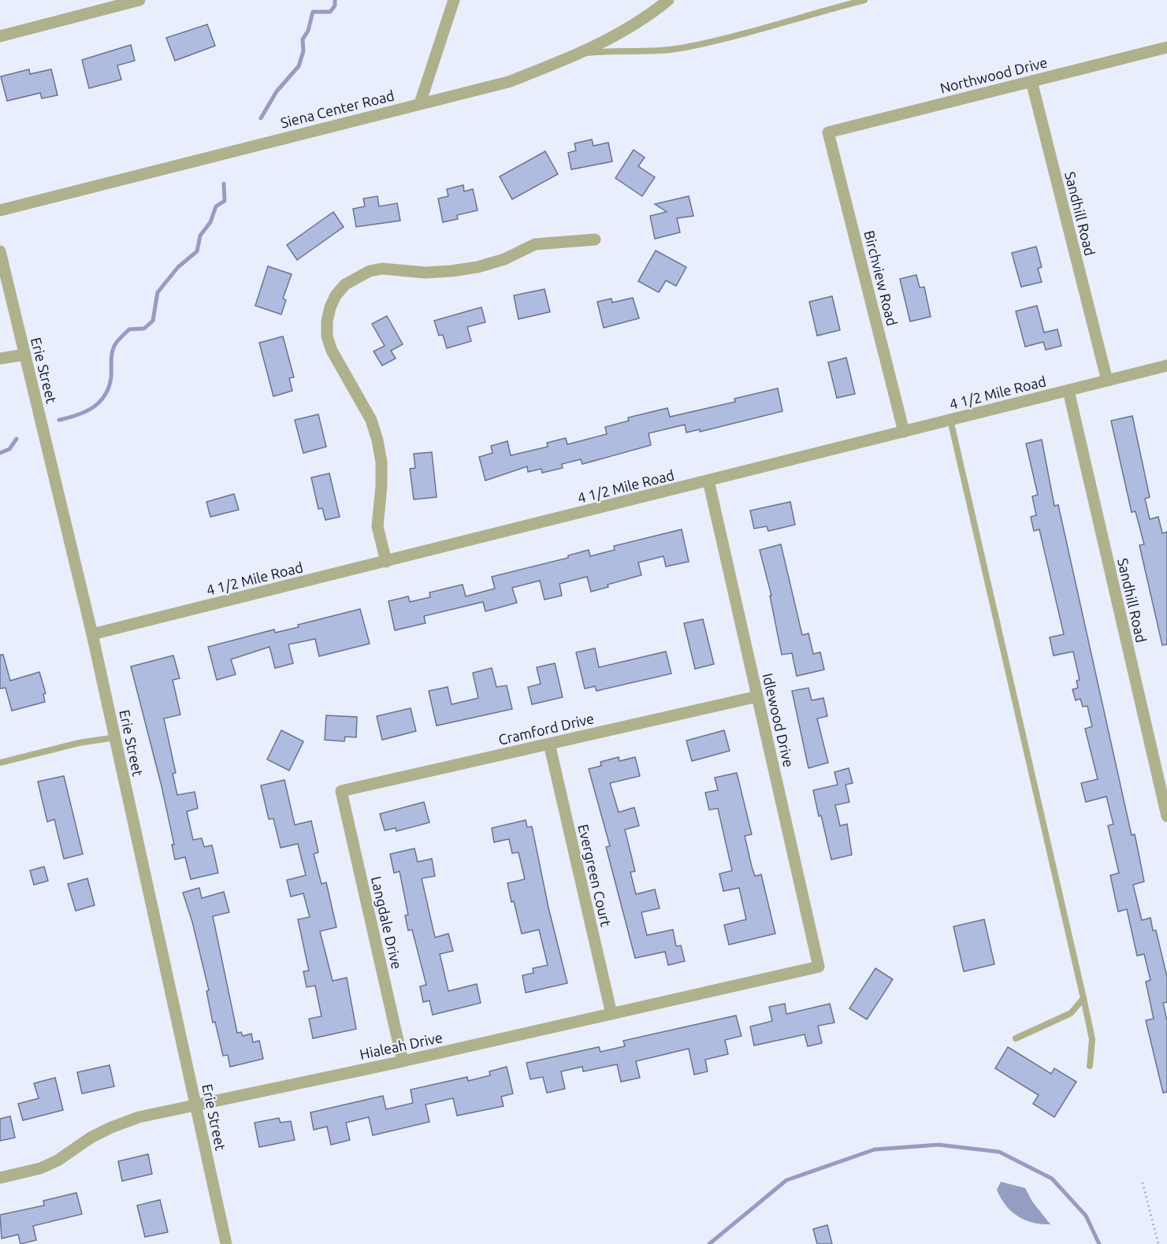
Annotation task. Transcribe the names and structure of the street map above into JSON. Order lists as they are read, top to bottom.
{
  "streets": {
    "street": [
      "Northwood Drive",
      "Siena Center Road",
      "Sandhill Road",
      "Birchview Road",
      "Erie Street",
      "4 1/2 Mile Road",
      "Idlewood Drive",
      "Cramford Drive",
      "Evergreen Court",
      "Langdale Drive",
      "Hialeah Drive"
    ]
  },
  "crossings": [
    ["Northwood Drive", "Sandhill Road"],
    ["Northwood Drive", "Birchview Road"],
    ["Sandhill Road", "4 1/2 Mile Road"],
    ["Birchview Road", "4 1/2 Mile Road"],
    ["Erie Street", "4 1/2 Mile Road"],
    ["Erie Street", "Hialeah Drive"],
    ["4 1/2 Mile Road", "Idlewood Drive"],
    ["Idlewood Drive", "Cramford Drive"],
    ["Idlewood Drive", "Hialeah Drive"],
    ["Cramford Drive", "Evergreen Court"],
    ["Cramford Drive", "Langdale Drive"],
    ["Evergreen Court", "Hialeah Drive"],
    ["Langdale Drive", "Hialeah Drive"]
  ]
}
